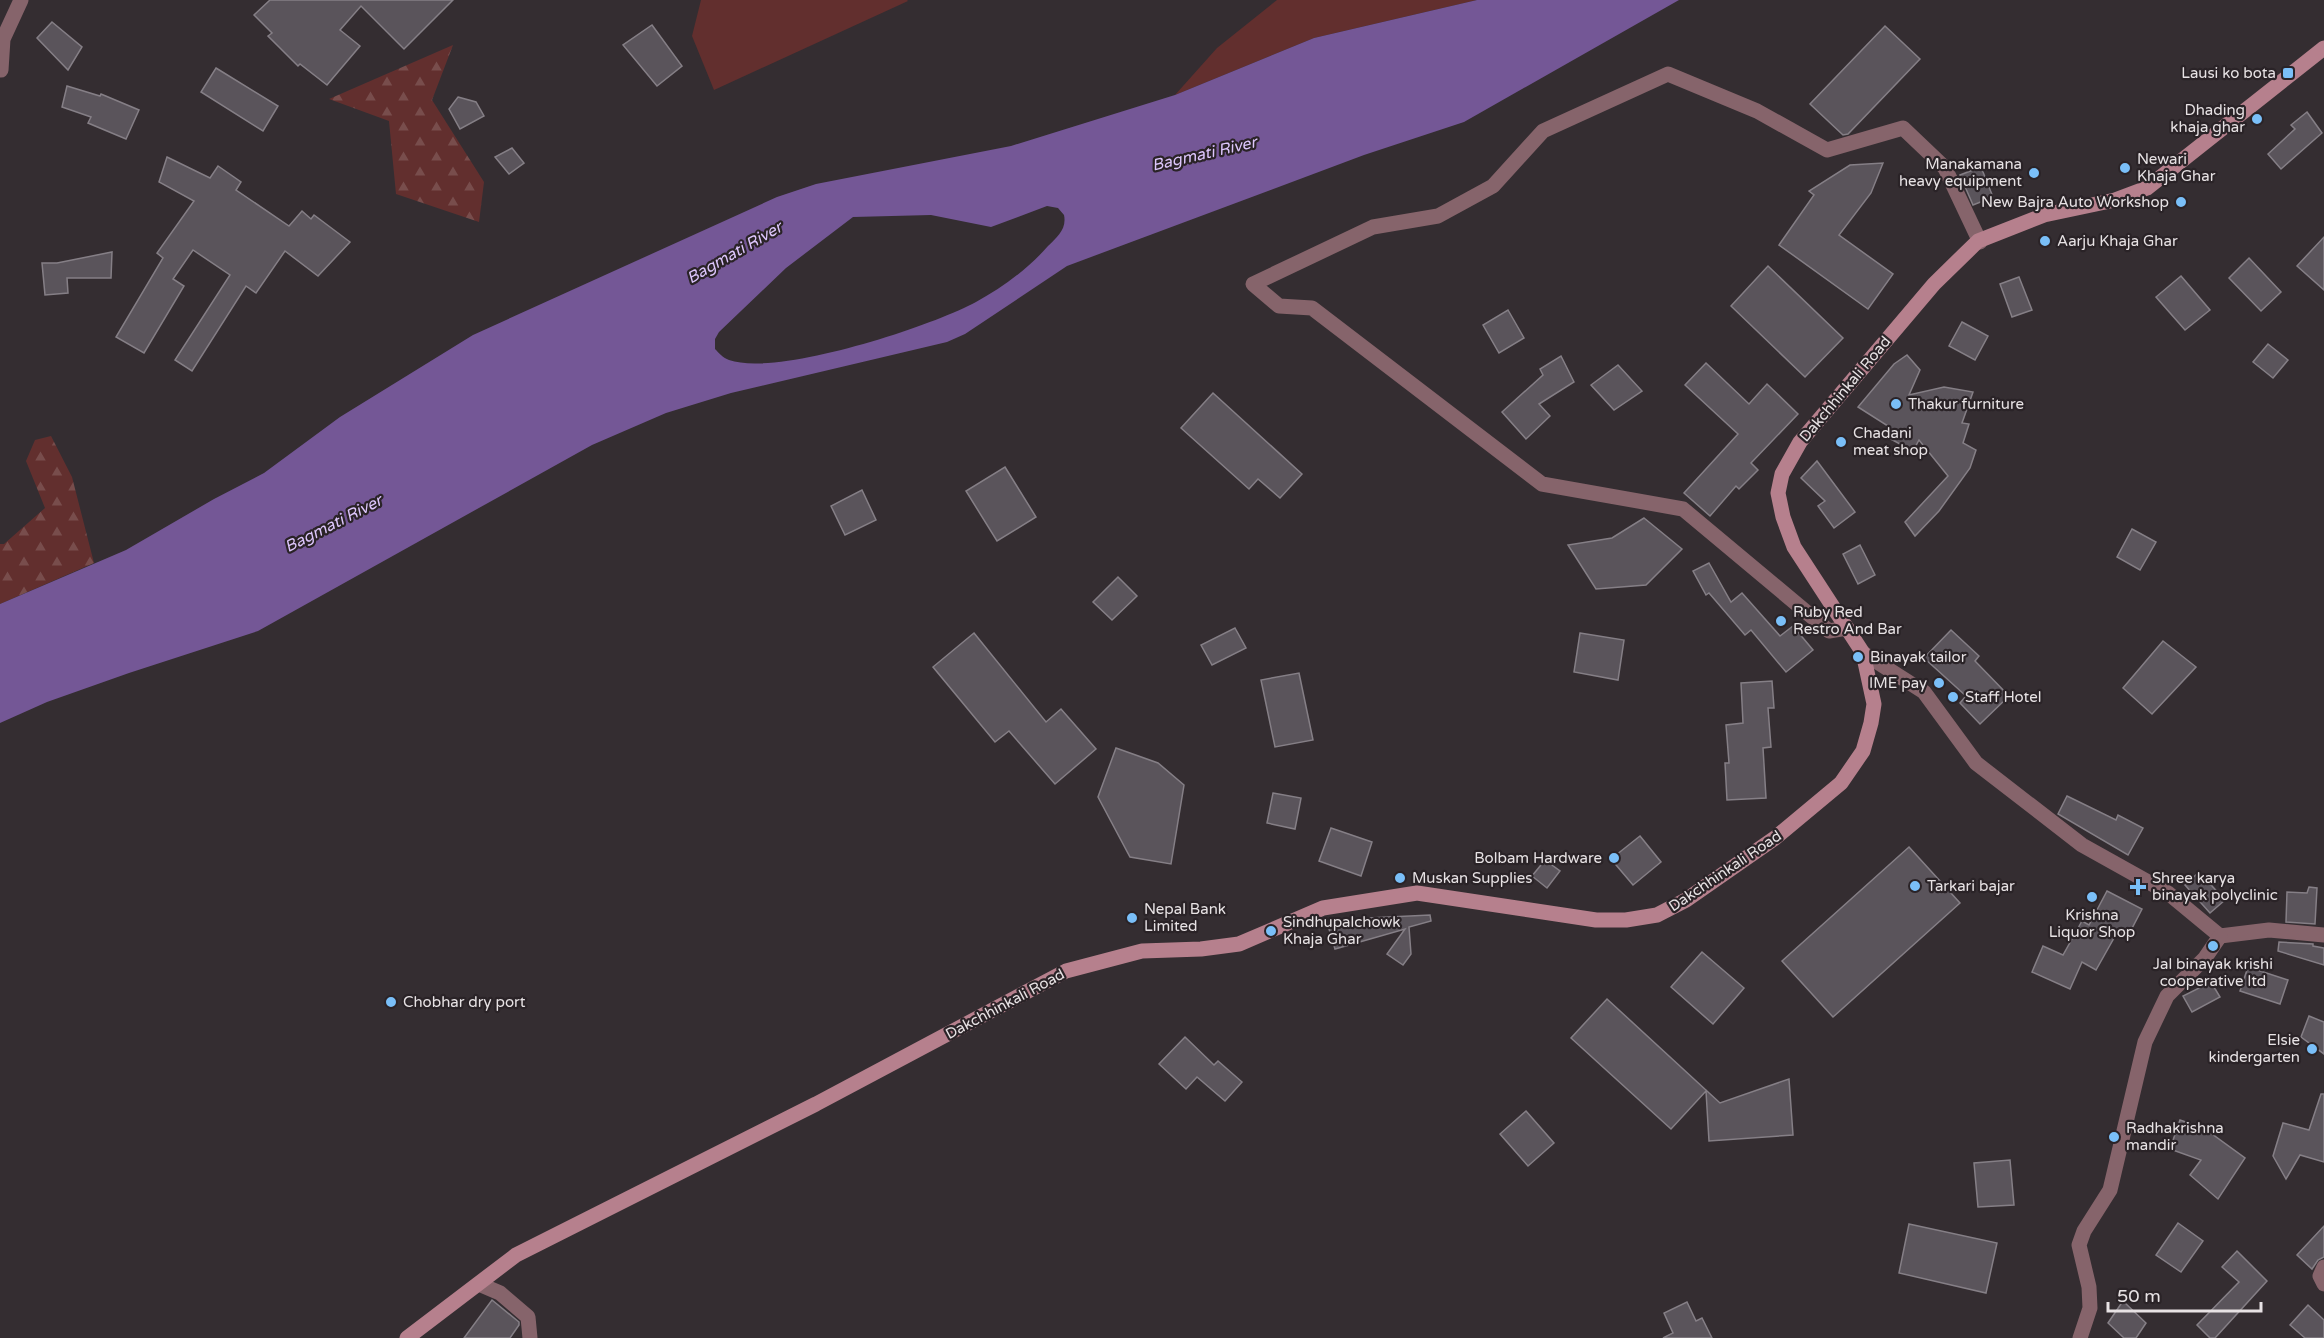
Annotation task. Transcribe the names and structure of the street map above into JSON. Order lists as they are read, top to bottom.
{
  "streets": {
    "main road": ["Dakchhinkali Road"]
  },
  "water": ["Bagmati River"],
  "places": {
    "transit": ["Lausi ko bota"],
    "other": [
      "Dhading khaja ghar",
      "Newari Khaja Ghar",
      "Manakamana heavy equipment",
      "New Bajra Auto Workshop",
      "Aarju Khaja Ghar",
      "Thakur furniture",
      "Chadani meat shop",
      "Ruby Red Restro And Bar",
      "Binayak tailor",
      "IME pay",
      "Staff Hotel",
      "Bolbam Hardware",
      "Muskan Supplies",
      "Tarkari bajar",
      "Krishna Liquor Shop",
      "Nepal Bank Limited",
      "Sindhupalchowk Khaja Ghar",
      "Jal binayak krishi cooperative ltd",
      "Chobhar dry port",
      "Elsie kindergarten",
      "Radhakrishna mandir"
    ],
    "health": ["Shree karya binayak polyclinic"]
  },
  "scale_bar": "50 m"
}
